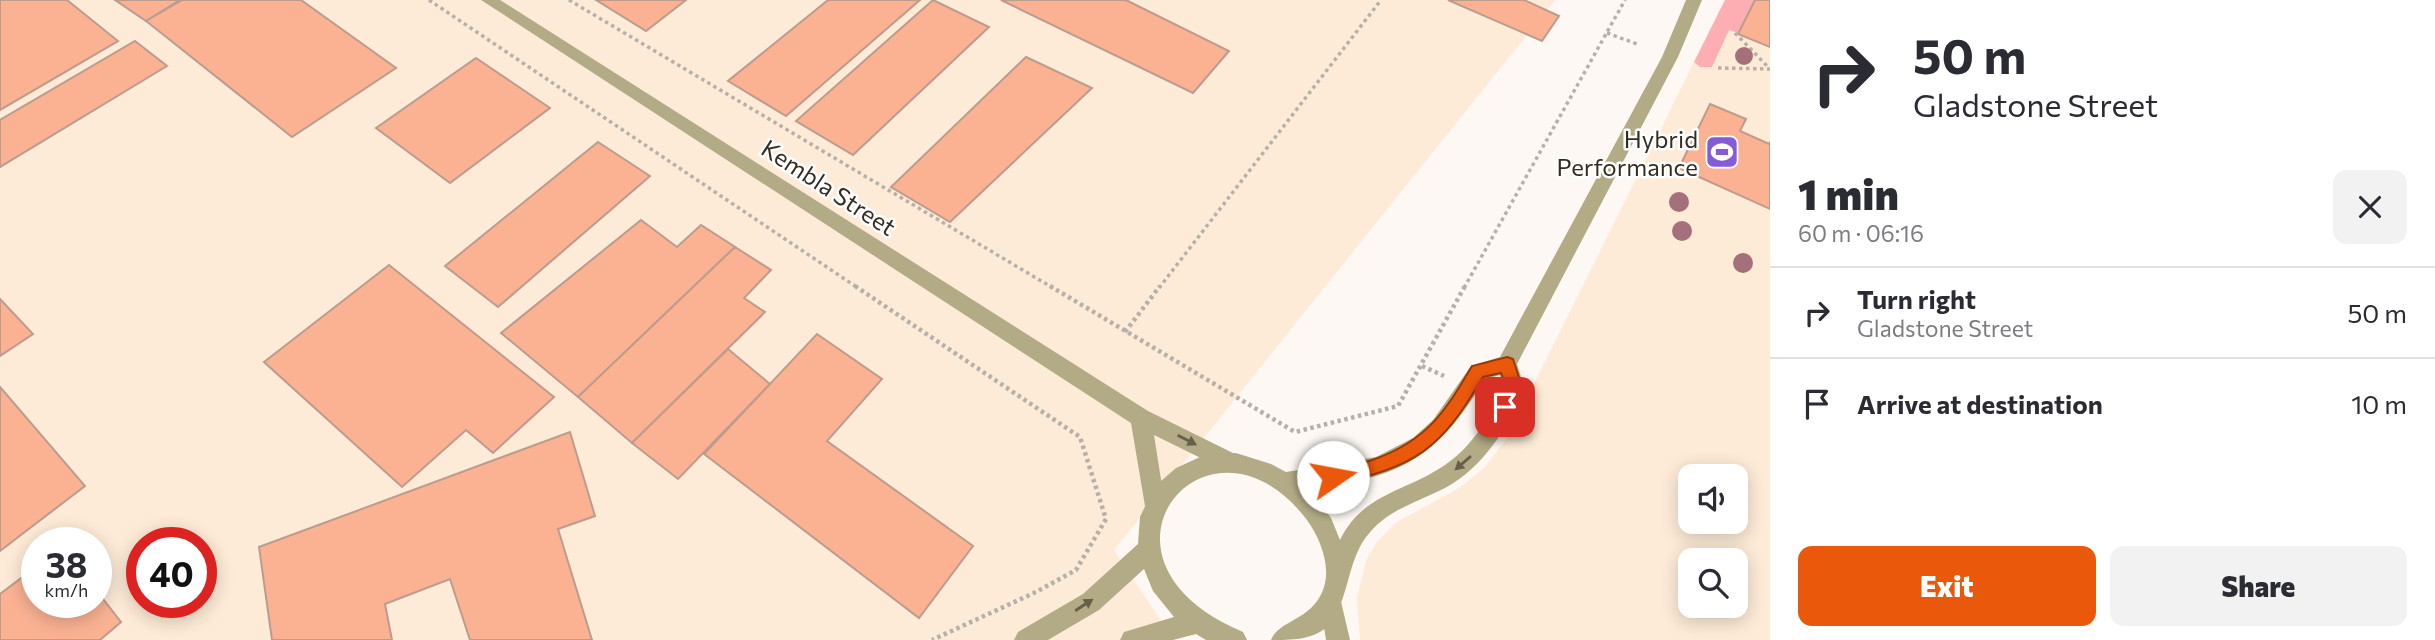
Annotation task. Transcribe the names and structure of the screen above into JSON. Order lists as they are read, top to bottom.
{
  "streets": {
    "street": ["Kembla Street"]
  },
  "places": {
    "sports": ["Hybrid Performance"]
  },
  "page": {
    "turn": ["50 m", "Gladstone Street"],
    "heading": ["1 min", "60 m · 06:16"],
    "list": [
      {
        "name": "Turn right",
        "note": "Gladstone Street",
        "value": "50 m"
      },
      {
        "name": "Arrive at destination",
        "value": "10 m"
      }
    ],
    "speed": "38 km/h",
    "limit": "40",
    "buttons": ["Exit", "Share"]
  }
}
